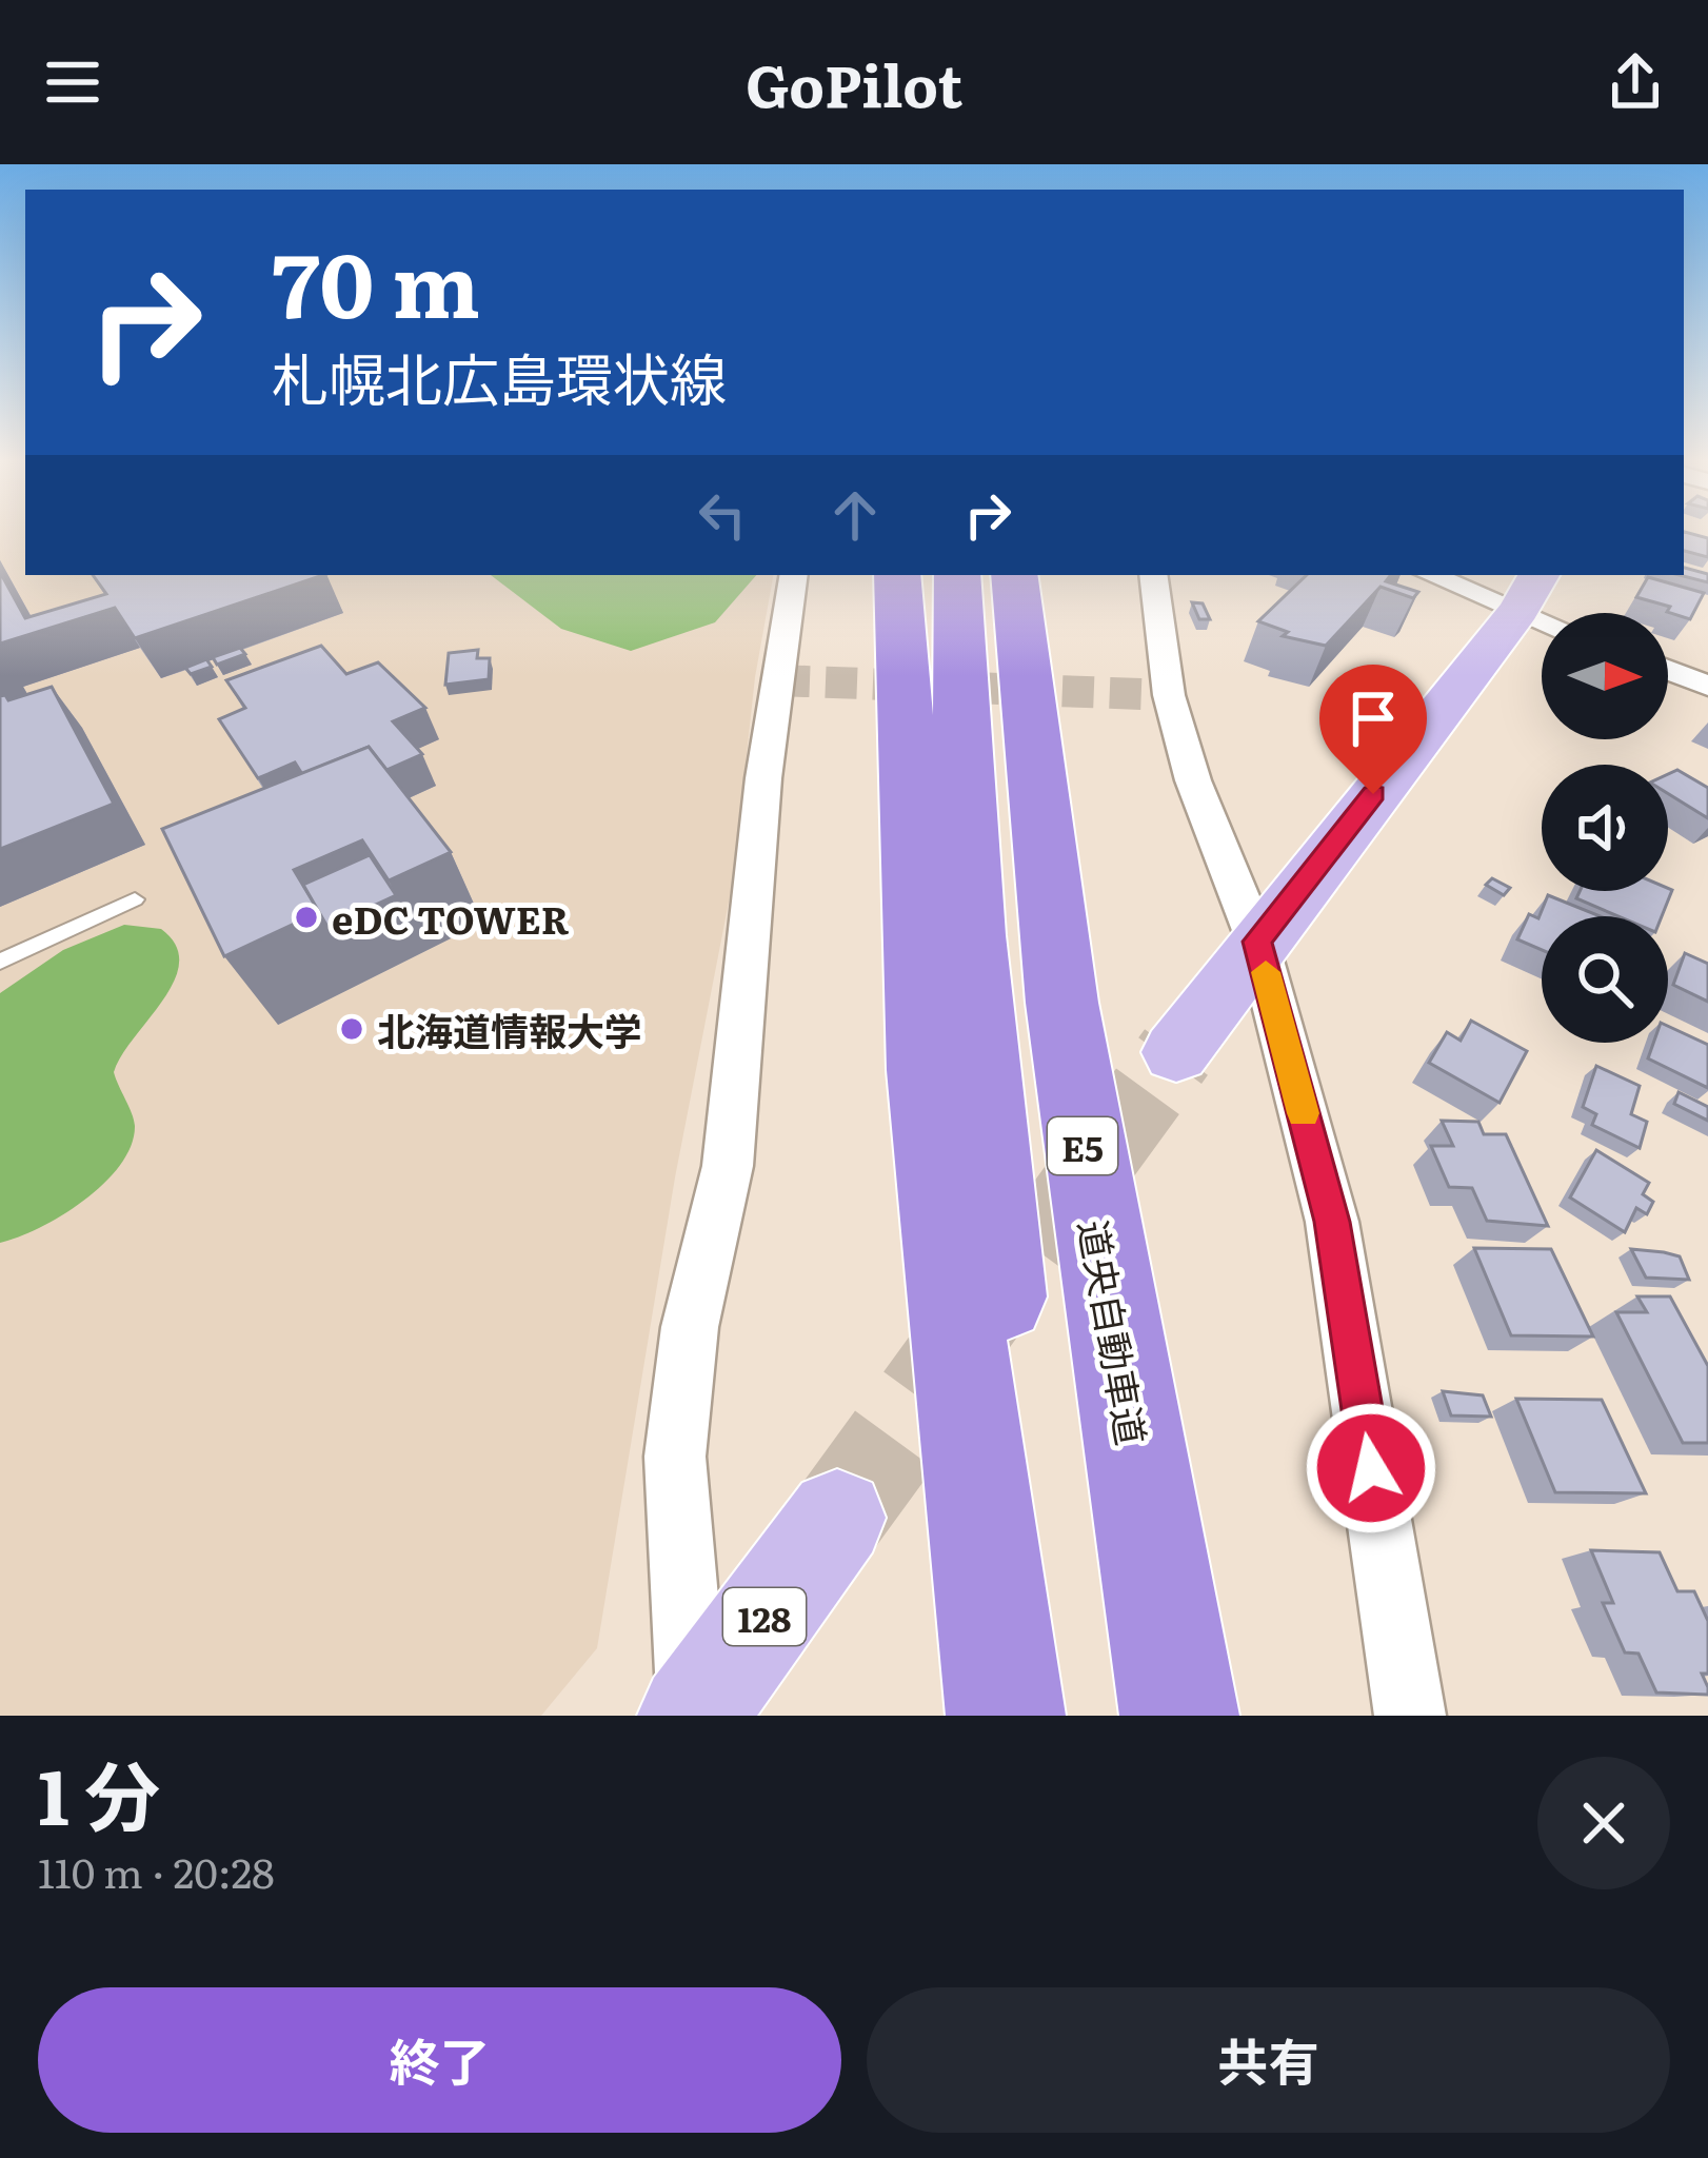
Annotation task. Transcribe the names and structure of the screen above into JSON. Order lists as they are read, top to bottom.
{
  "streets": {
    "highway": ["E5", "道央自動車道"],
    "main road": ["128"]
  },
  "places": ["eDC TOWER", "北海道情報大学"],
  "north": "right",
  "page": {
    "header": "GoPilot",
    "turn": ["70 m", "札幌北広島環状線"],
    "heading": ["1 分", "110 m · 20:28"],
    "buttons": ["終了", "共有"]
  }
}
